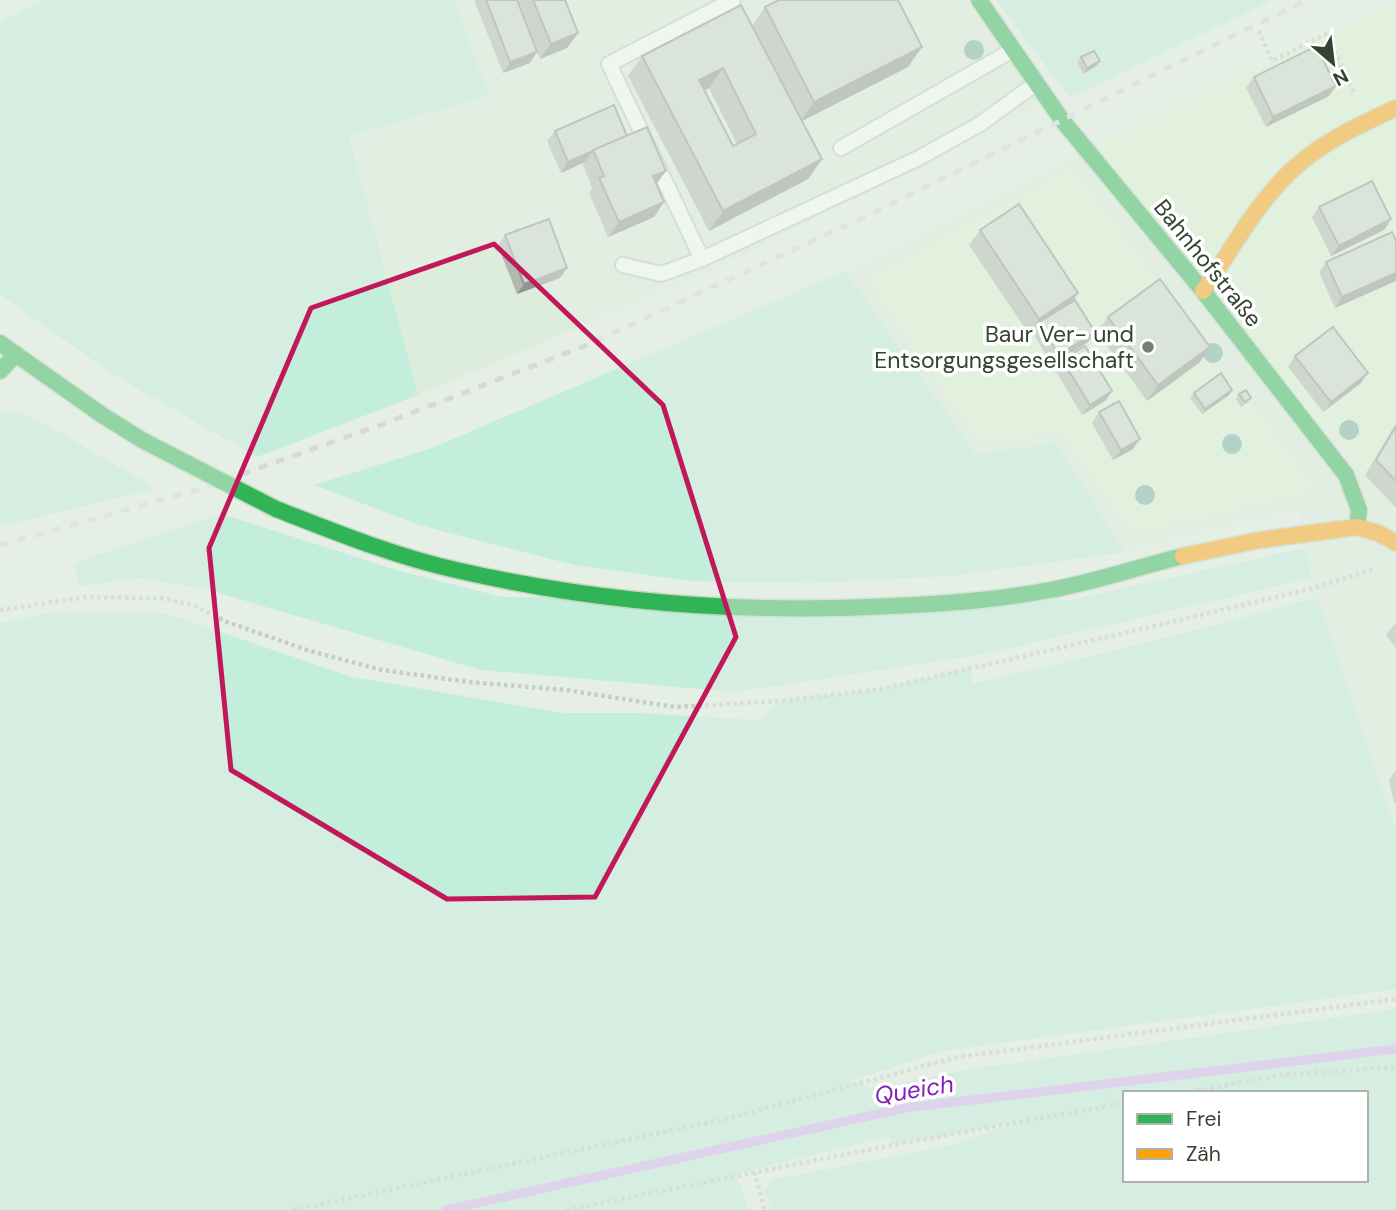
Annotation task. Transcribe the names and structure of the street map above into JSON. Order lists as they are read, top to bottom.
{
  "streets": {
    "main road": ["Bahnhofstraße"]
  },
  "water": ["Queich"],
  "places": ["Baur Ver- und Entsorgungsgesellschaft"],
  "legend": ["Frei", "Zäh"],
  "north": "bottom right"
}
